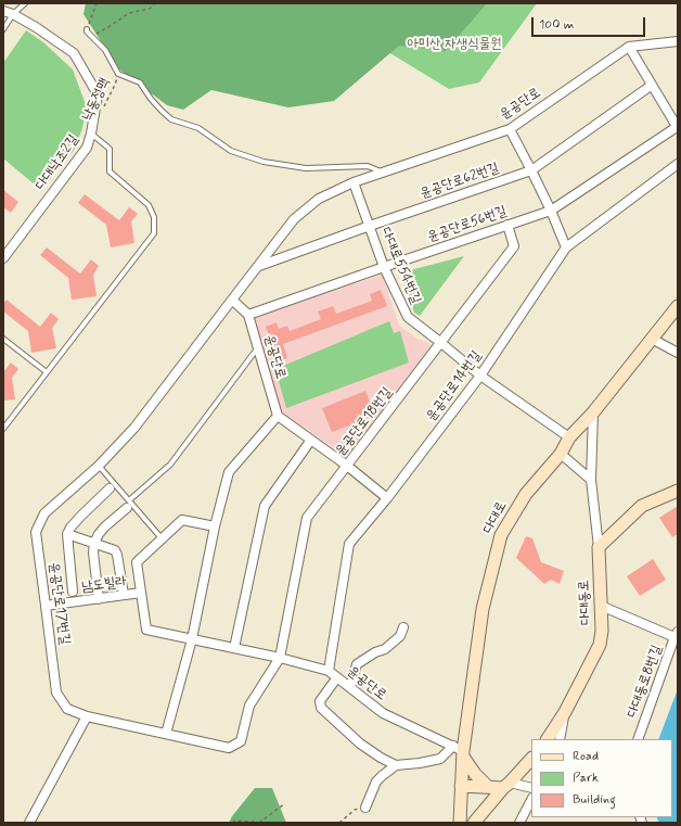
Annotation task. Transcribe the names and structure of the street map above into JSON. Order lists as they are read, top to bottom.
{
  "streets": {
    "main road": ["다대로", "다대동로"],
    "street": [
      "윤공단로",
      "다대낙조2길",
      "윤공단로62번길",
      "윤공단로56번길",
      "다대로554번길",
      "윤공단로14번길",
      "윤공단로18번길",
      "남도빌라",
      "윤공단로17번길",
      "다대동로8번길"
    ],
    "path": ["낙동정맥"]
  },
  "crossings": [
    ["윤공단로", "윤공단로62번길"],
    ["윤공단로", "윤공단로56번길"],
    ["윤공단로", "다대로554번길"],
    ["윤공단로", "윤공단로14번길"],
    ["윤공단로", "윤공단로18번길"],
    ["윤공단로", "다대로"],
    ["윤공단로", "남도빌라"],
    ["윤공단로", "윤공단로17번길"],
    ["윤공단로62번길", "다대로554번길"],
    ["윤공단로56번길", "다대로554번길"],
    ["윤공단로56번길", "윤공단로18번길"],
    ["다대로554번길", "윤공단로14번길"],
    ["다대로554번길", "윤공단로18번길"],
    ["다대로554번길", "다대로"],
    ["윤공단로18번길", "윤공단로17번길"],
    ["남도빌라", "윤공단로17번길"]
  ],
  "parks": ["아미산 자생식물원"],
  "legend": ["Road", "Park", "Building"],
  "scale_bar": "100 m"
}
